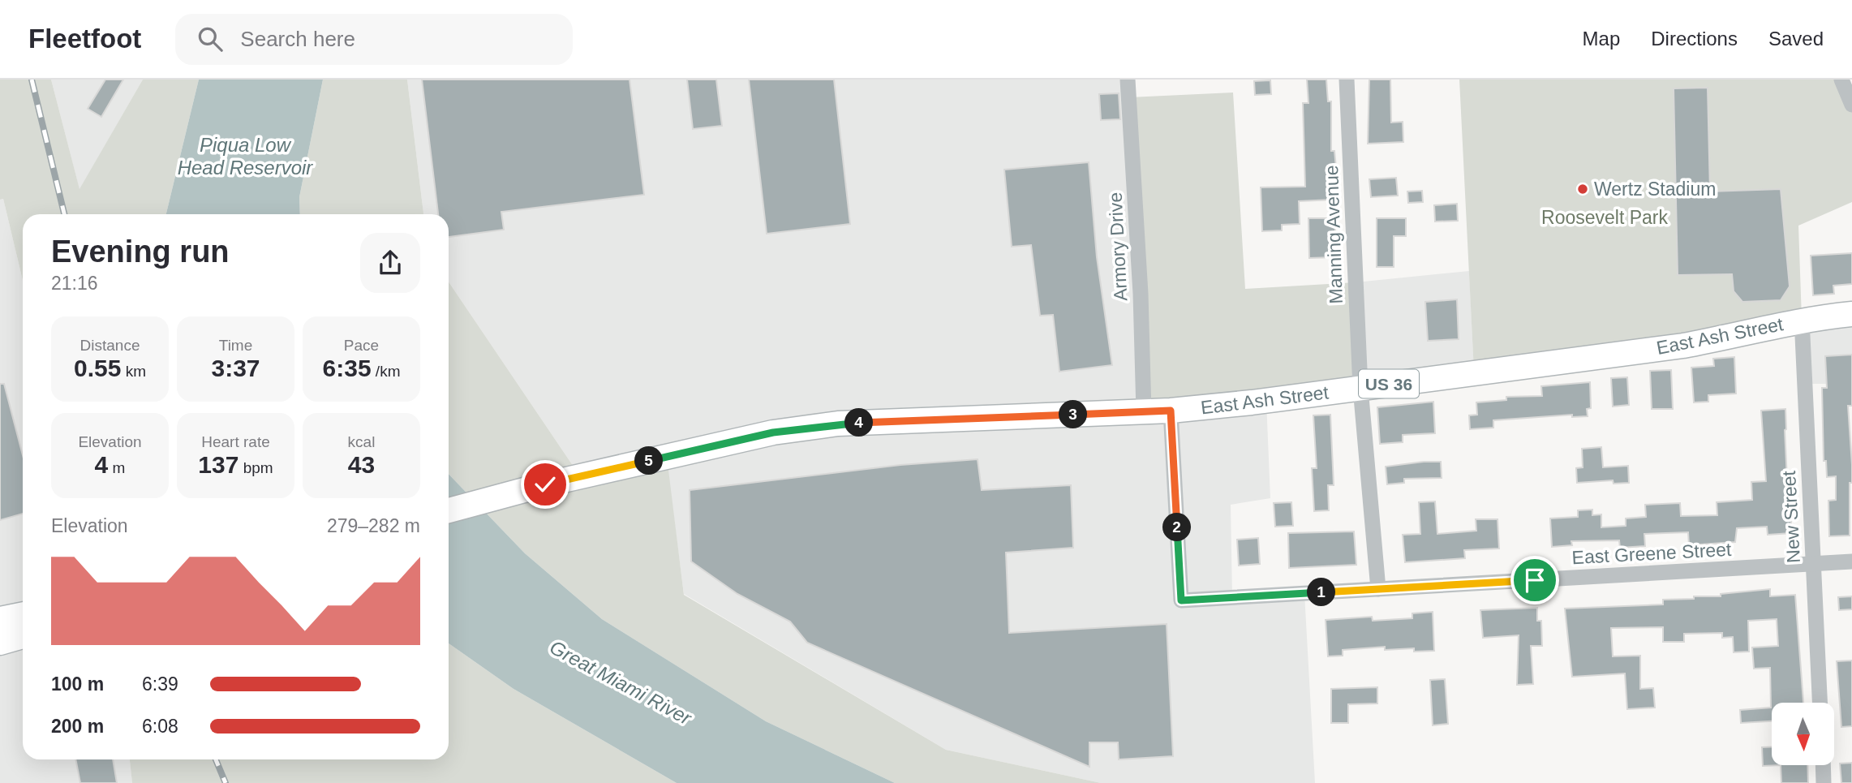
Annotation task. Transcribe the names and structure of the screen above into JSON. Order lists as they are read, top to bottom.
{
  "streets": {
    "main road": ["East Ash Street", "US 36"],
    "street": [
      "Manning Avenue",
      "Armory Drive",
      "New Street",
      "East Greene Street"
    ]
  },
  "crossings": [
    ["Manning Avenue", "East Ash Street"],
    ["Manning Avenue", "East Greene Street"],
    ["Armory Drive", "East Ash Street"],
    ["East Ash Street", "New Street"],
    ["East Ash Street", "East Greene Street"],
    ["New Street", "East Greene Street"]
  ],
  "water": ["Piqua Low Head Reservoir", "Great Miami River"],
  "parks": ["Roosevelt Park"],
  "places": ["Wertz Stadium"],
  "north": "bottom",
  "page": {
    "header": "Fleetfoot",
    "search": "Search here",
    "nav": ["Map", "Directions", "Saved"],
    "heading": ["Evening run", "21:16"],
    "stats": [
      ["Distance", "0.55 km"],
      ["Time", "3:37"],
      ["Pace", "6:35 /km"],
      ["Elevation", "4 m"],
      ["Heart rate", "137 bpm"],
      ["kcal", "43"]
    ],
    "pins": [
      "3",
      "4",
      "5",
      "2",
      "1"
    ],
    "chart": ["Elevation", "279–282 m"],
    "list": [
      {
        "name": "100 m",
        "note": "6:39"
      },
      {
        "name": "200 m",
        "note": "6:08"
      }
    ]
  }
}
